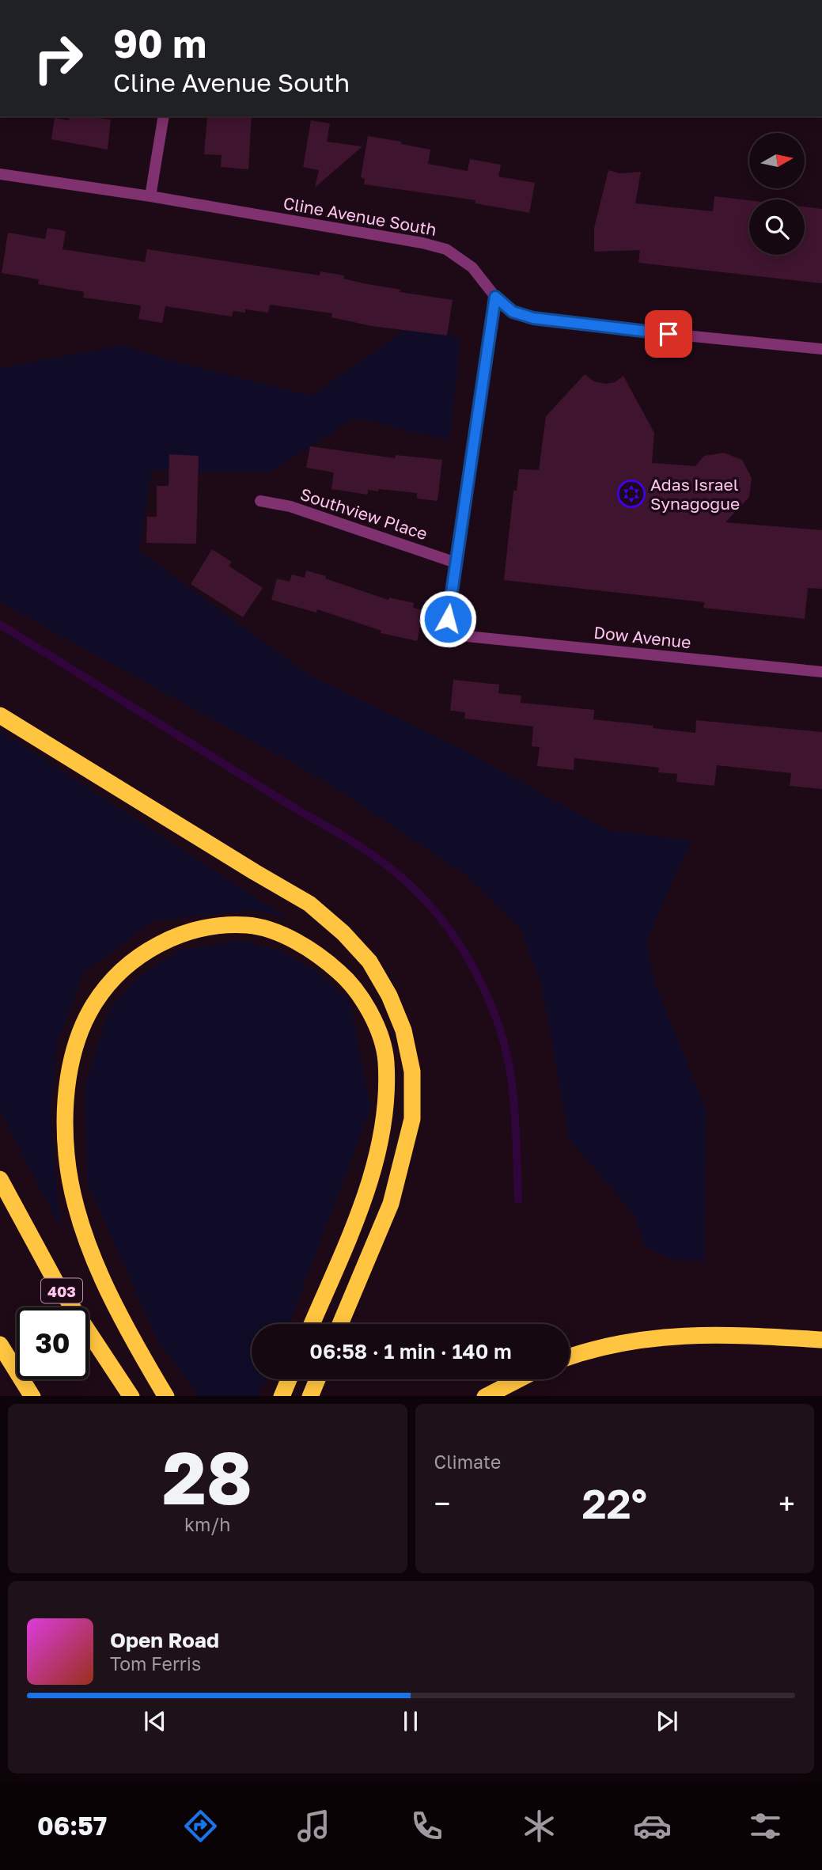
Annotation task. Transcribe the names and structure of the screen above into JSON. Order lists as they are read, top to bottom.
{
  "streets": {
    "highway": ["403"],
    "street": ["Cline Avenue South", "Southview Place", "Dow Avenue"]
  },
  "crossings": [
    ["Southview Place", "Dow Avenue"]
  ],
  "places": {
    "synagogue": ["Adas Israel Synagogue"]
  },
  "north": "right",
  "page": {
    "turn": ["90 m", "Cline Avenue South"],
    "limit": "30",
    "trip": "06:58 · 1 min · 140 m",
    "tile": [
      ["28", "km/h"],
      "Climate"
    ],
    "heat": ["−", "22°", "+"],
    "song": ["Open Road", "Tom Ferris"],
    "tabs": "06:57"
  }
}
